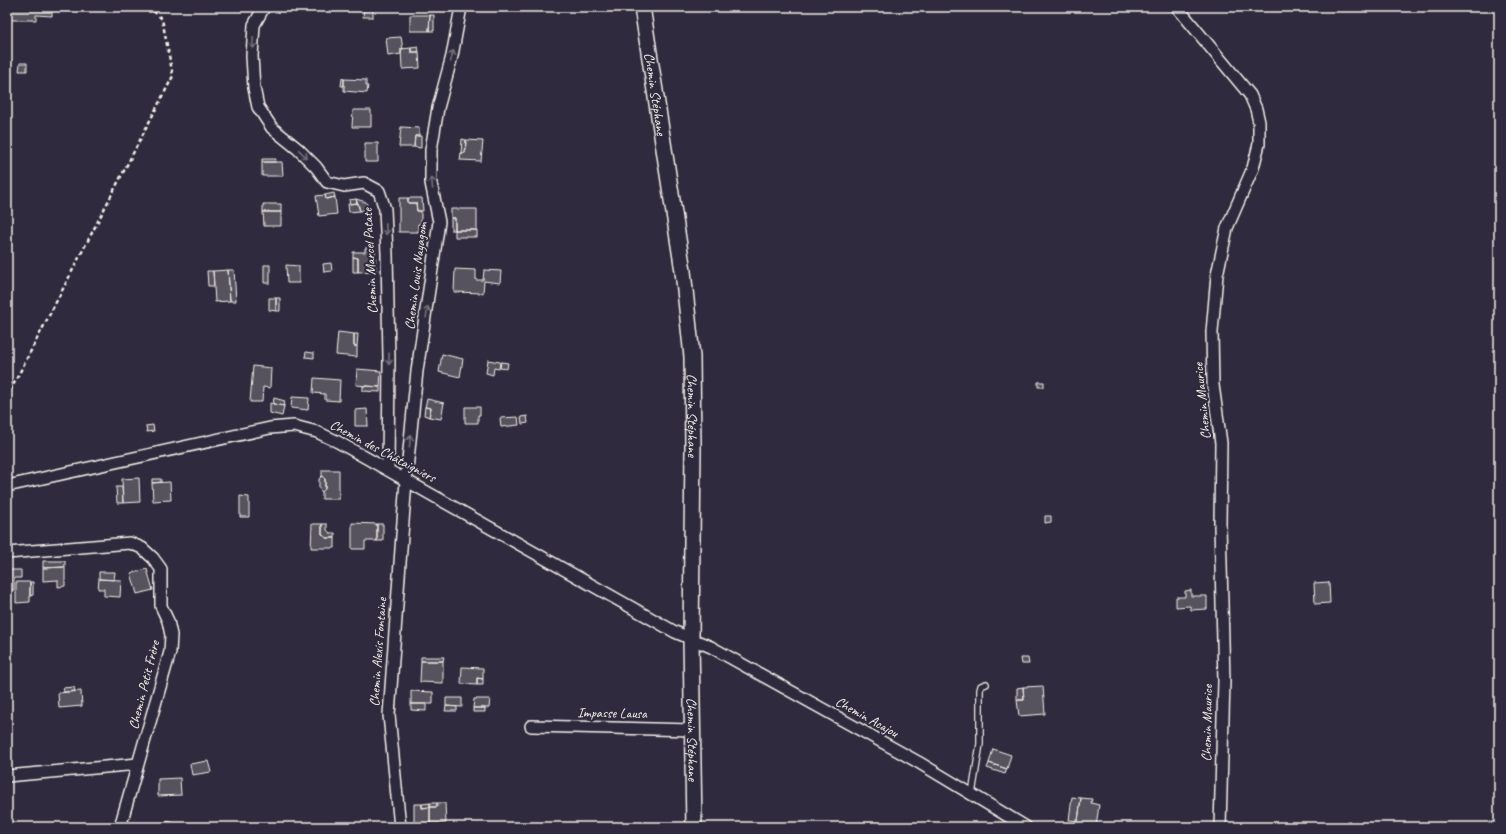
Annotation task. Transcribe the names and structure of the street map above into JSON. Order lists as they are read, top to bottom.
{
  "streets": {
    "main road": ["Chemin Stéphane"],
    "street": [
      "Chemin Marcel Patate",
      "Chemin Louis Nayagom",
      "Chemin Maurice",
      "Chemin des Châtaigniers",
      "Chemin Alexis Fontaine",
      "Chemin Petit Frère",
      "Impasse Lausa",
      "Chemin Acajou"
    ]
  },
  "crossings": [
    ["Chemin Stéphane", "Chemin des Châtaigniers"],
    ["Chemin Stéphane", "Impasse Lausa"],
    ["Chemin Stéphane", "Chemin Acajou"],
    ["Chemin Marcel Patate", "Chemin des Châtaigniers"],
    ["Chemin Louis Nayagom", "Chemin des Châtaigniers"],
    ["Chemin Louis Nayagom", "Chemin Alexis Fontaine"],
    ["Chemin des Châtaigniers", "Chemin Alexis Fontaine"],
    ["Chemin des Châtaigniers", "Chemin Acajou"]
  ],
  "one_way": ["Chemin Marcel Patate", "Chemin Louis Nayagom"]
}
